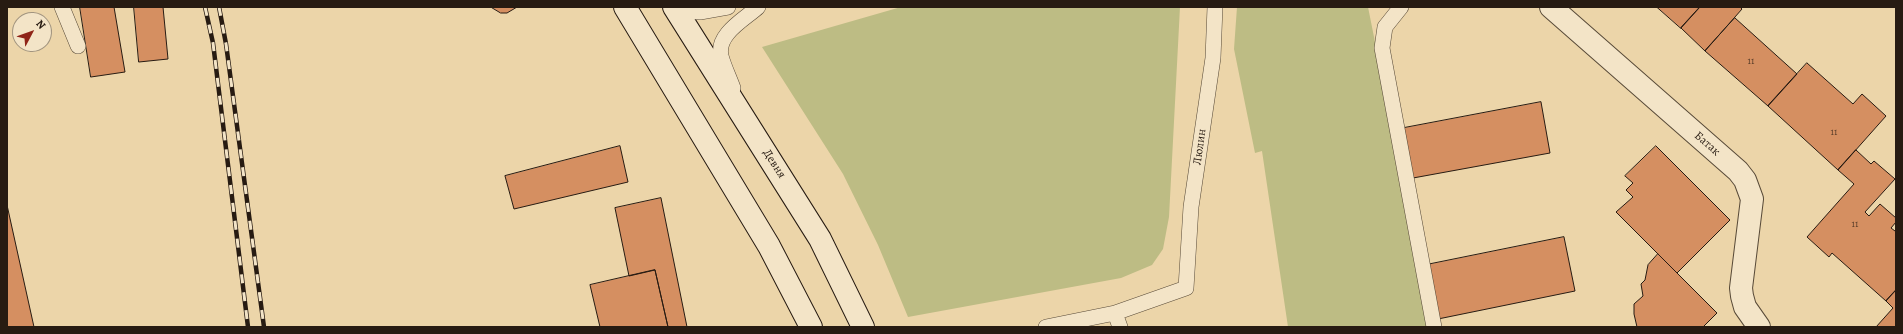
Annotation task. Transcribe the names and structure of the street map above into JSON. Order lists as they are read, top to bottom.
{
  "streets": {
    "main road": ["Батак", "Девня"],
    "lane": ["Люлин"]
  },
  "house_numbers": ["11", "11", "11"],
  "north": "top right"
}
